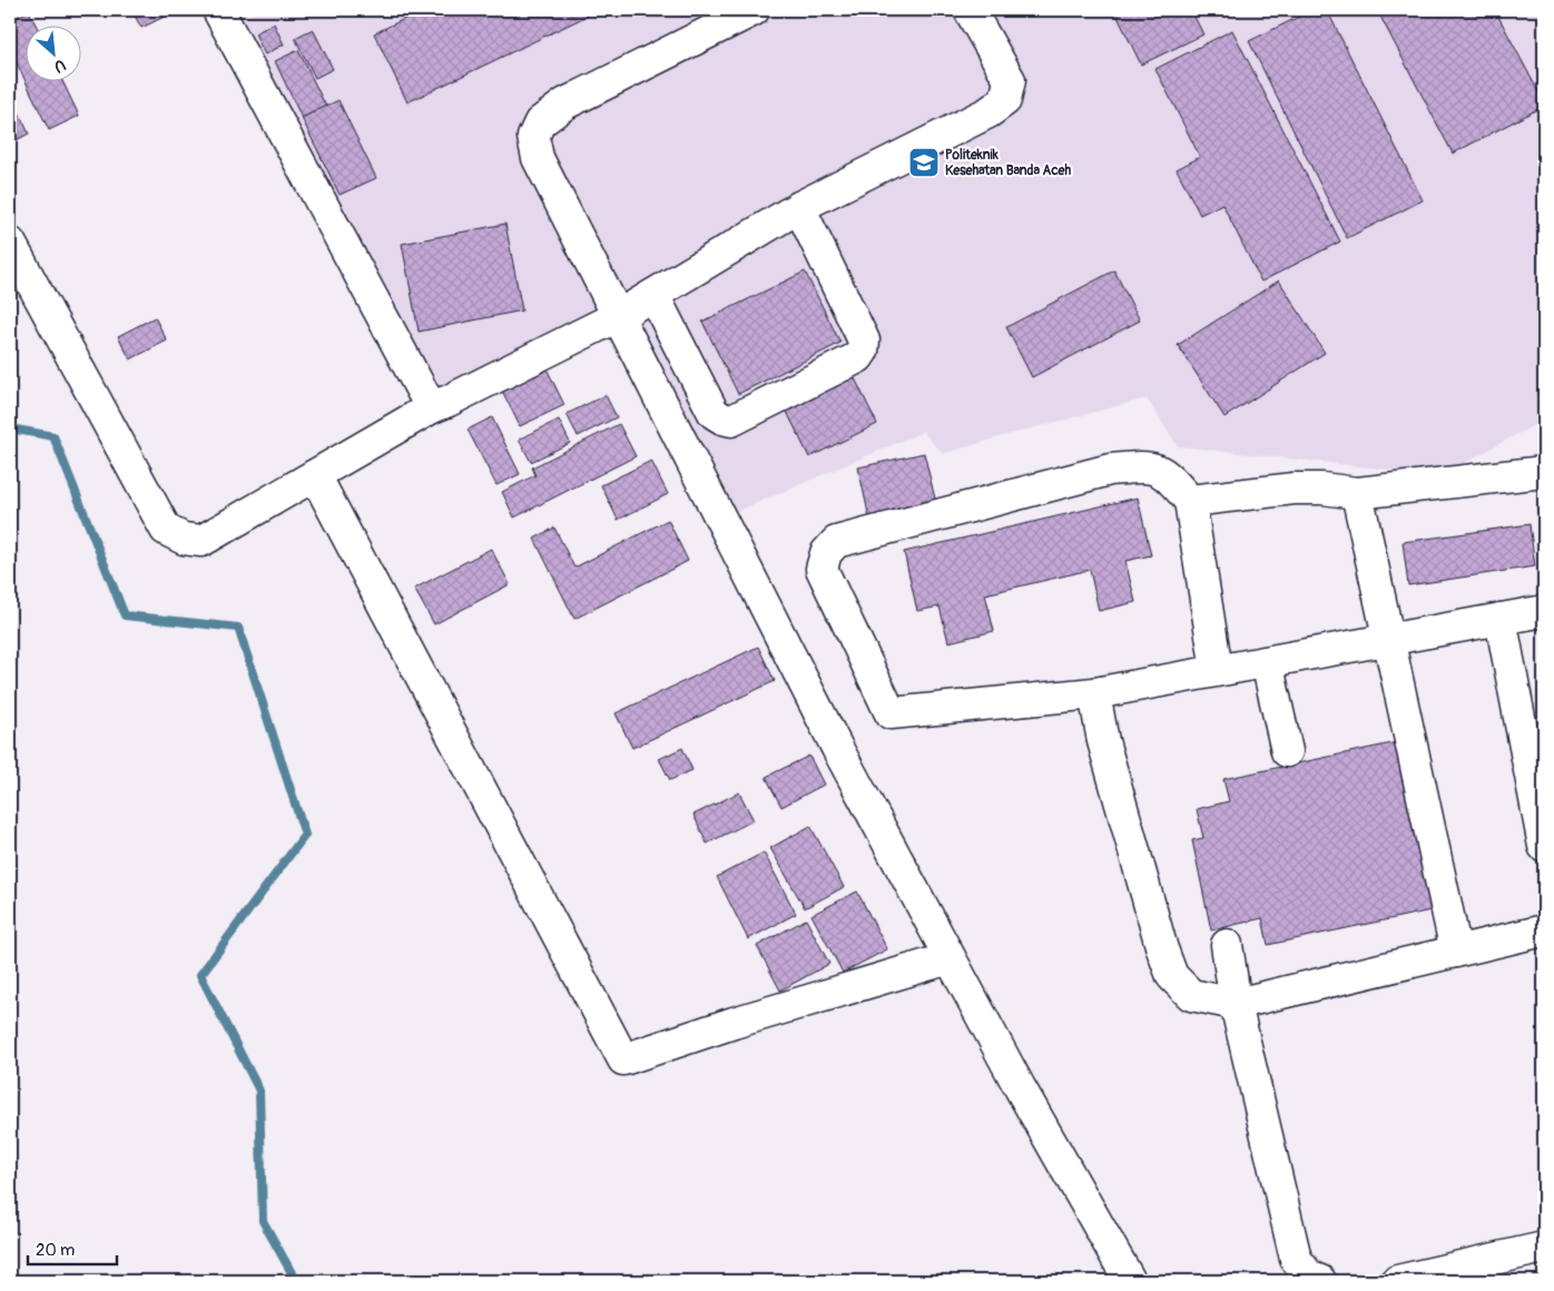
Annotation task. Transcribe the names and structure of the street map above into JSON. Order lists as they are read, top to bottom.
{
  "places": {
    "school or university": ["Politeknik Kesehatan Banda Aceh"]
  },
  "scale_bar": "20 m",
  "north": "bottom right"
}
